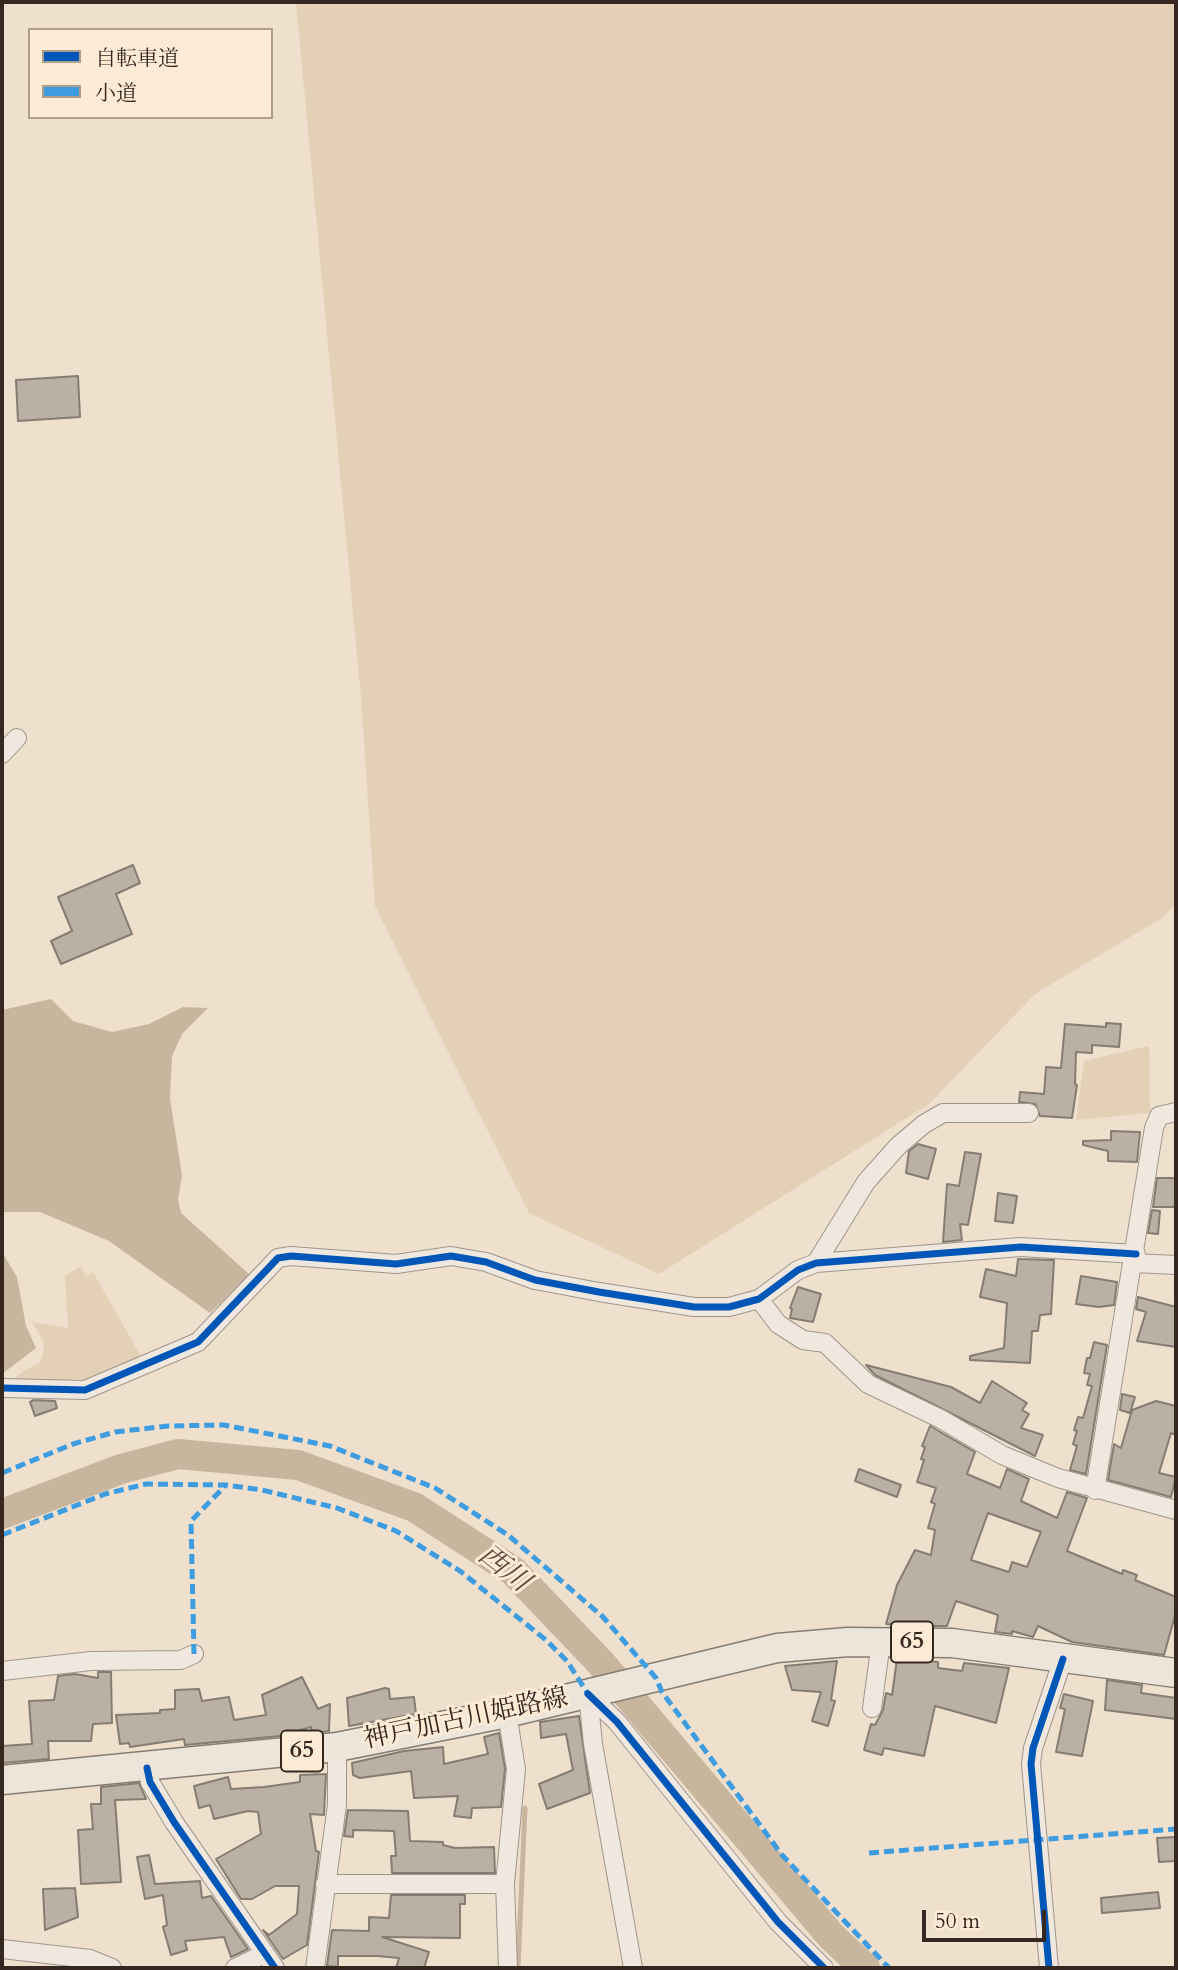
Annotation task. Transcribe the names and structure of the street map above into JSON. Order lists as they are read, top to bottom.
{
  "streets": {
    "main road": ["65", "神戸加古川姫路線"]
  },
  "water": ["西川"],
  "legend": ["自転車道", "小道"],
  "scale_bar": "50 m"
}
